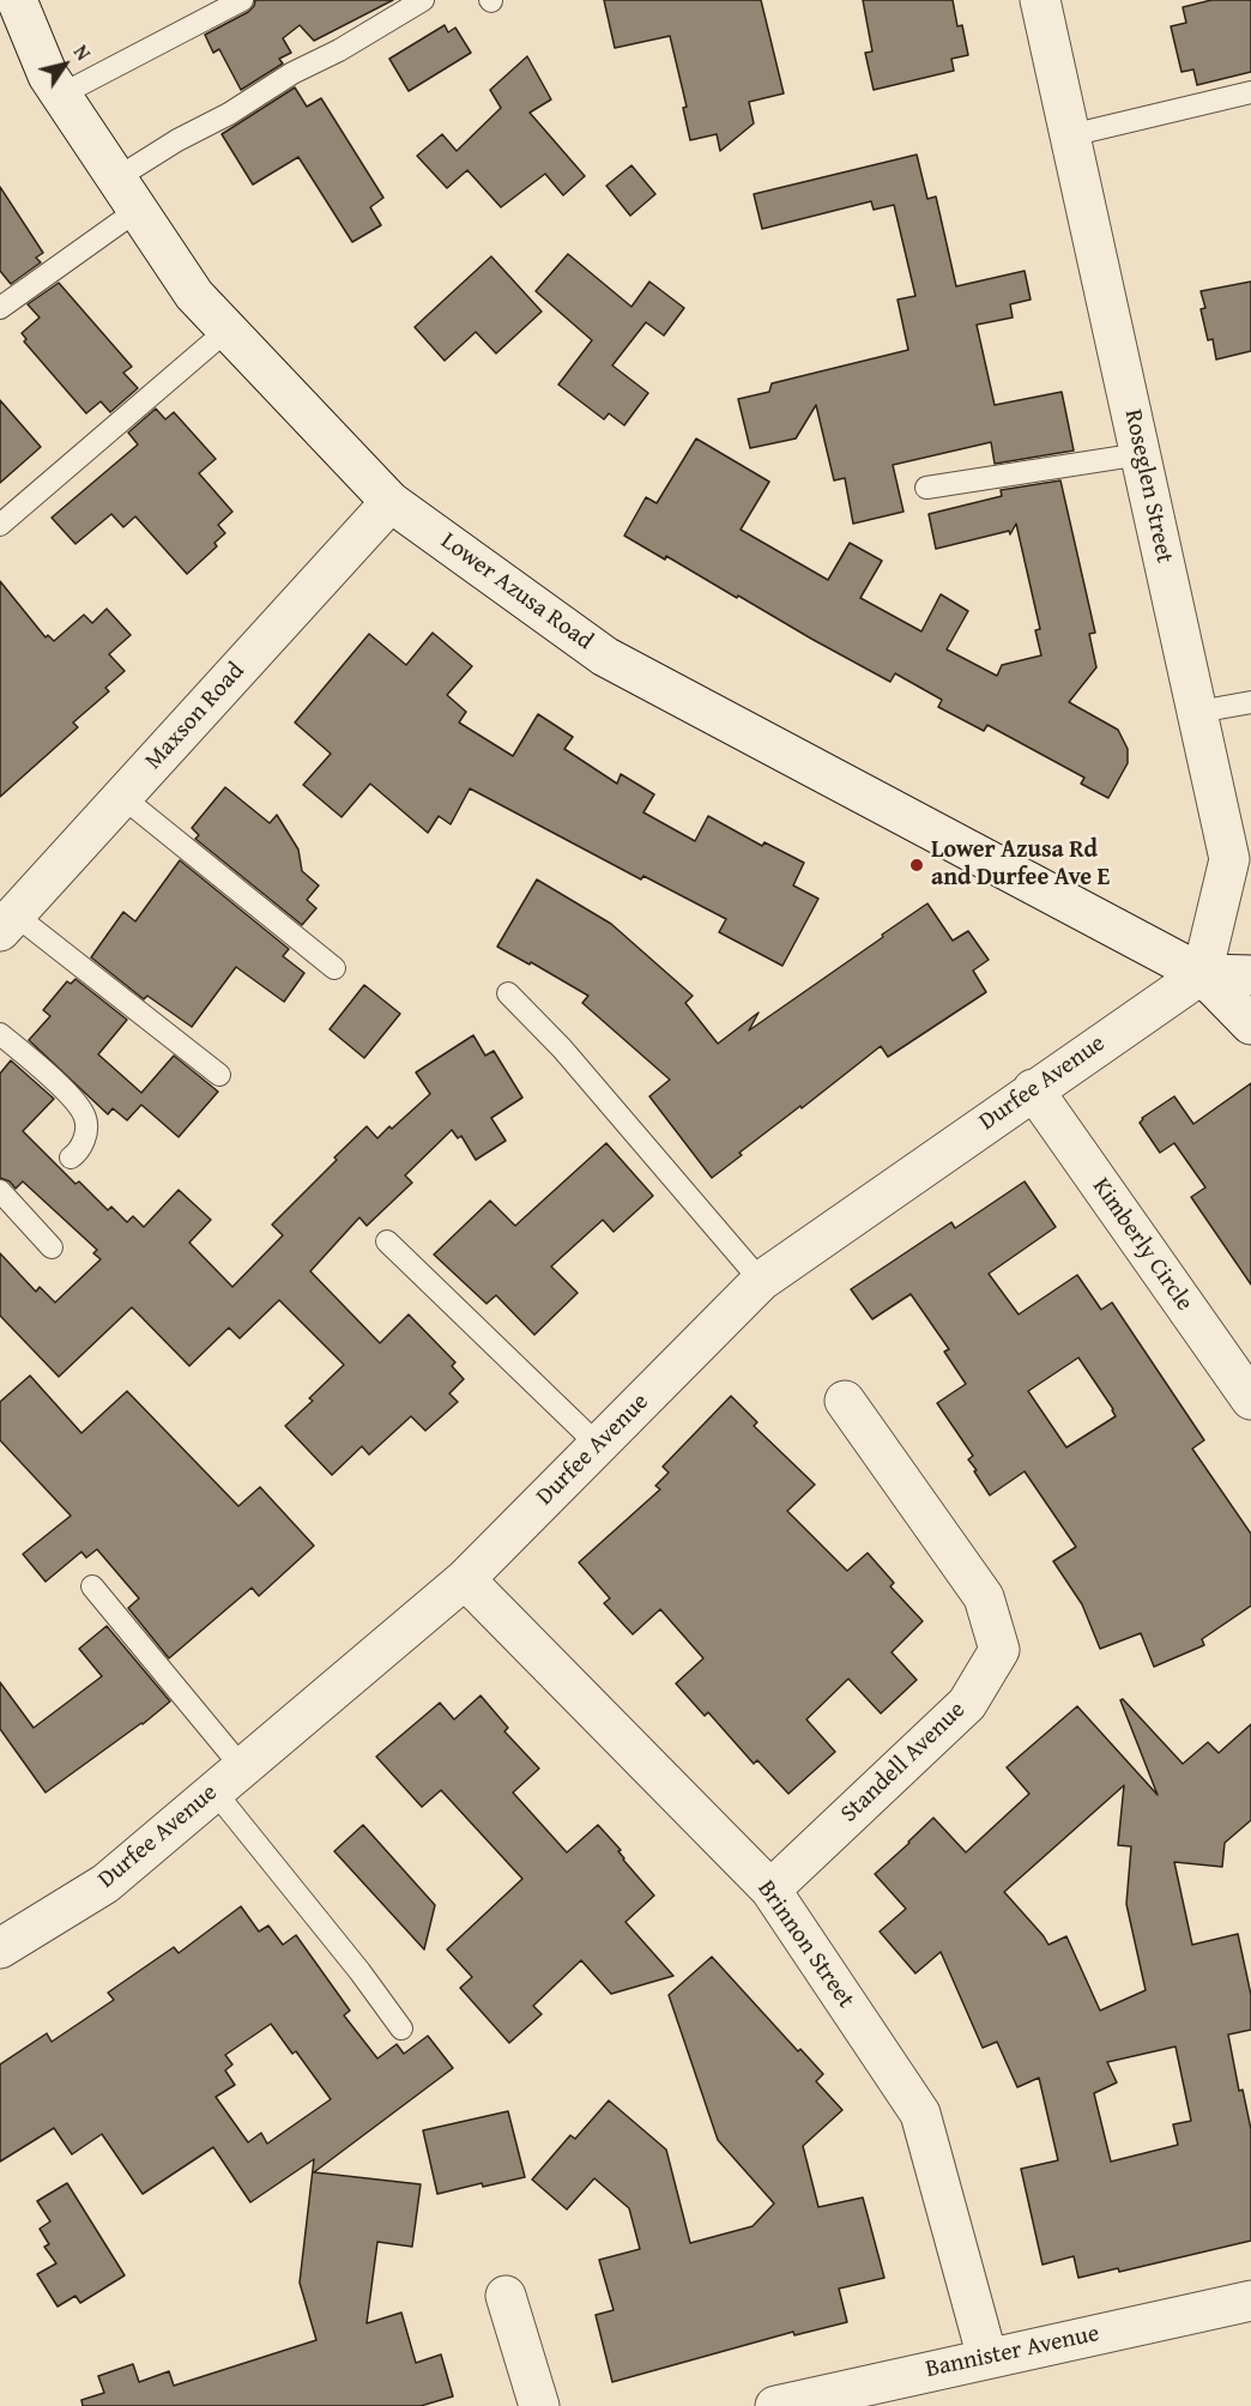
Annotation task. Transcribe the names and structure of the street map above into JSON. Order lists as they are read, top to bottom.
{
  "streets": {
    "street": [
      "Roseglen Street",
      "Lower Azusa Road",
      "Maxson Road",
      "Durfee Avenue",
      "Kimberly Circle",
      "Standell Avenue",
      "Brinnon Street",
      "Bannister Avenue"
    ]
  },
  "crossings": [
    ["Roseglen Street", "Lower Azusa Road"],
    ["Roseglen Street", "Durfee Avenue"],
    ["Lower Azusa Road", "Maxson Road"],
    ["Lower Azusa Road", "Durfee Avenue"],
    ["Durfee Avenue", "Kimberly Circle"],
    ["Durfee Avenue", "Brinnon Street"],
    ["Standell Avenue", "Brinnon Street"],
    ["Brinnon Street", "Bannister Avenue"]
  ],
  "places": ["Lower Azusa Rd and Durfee Ave E"],
  "north": "top right"
}
